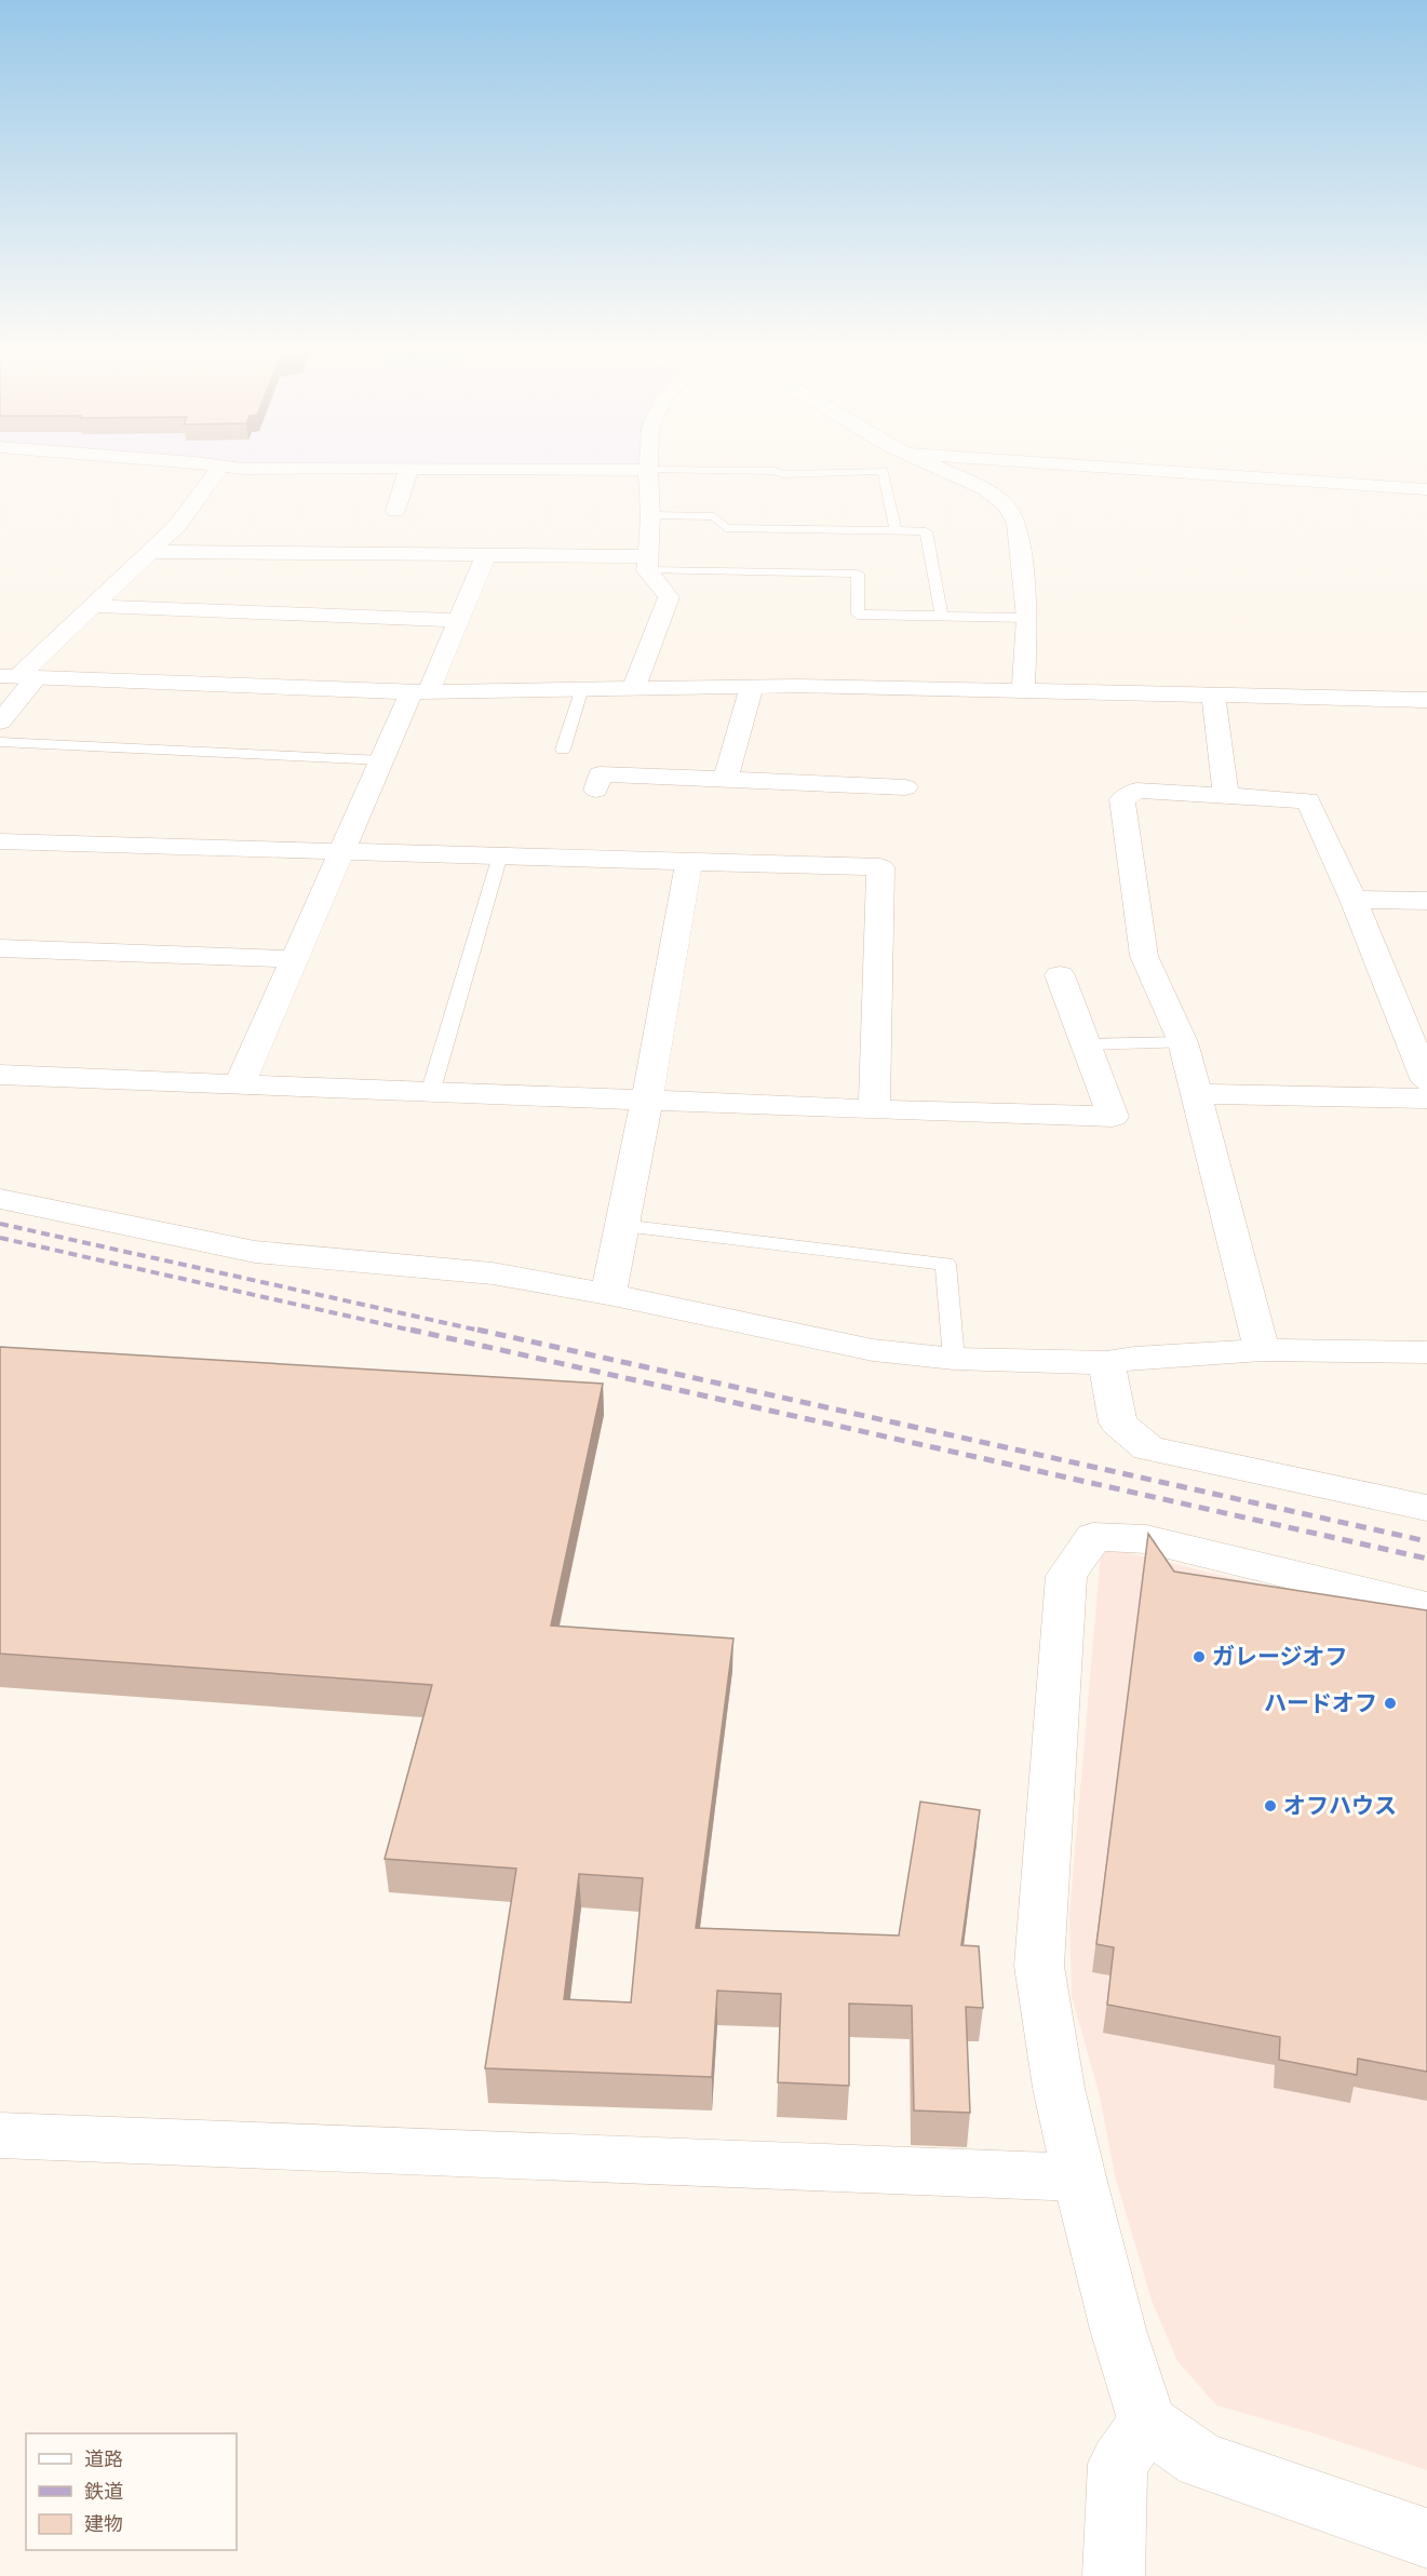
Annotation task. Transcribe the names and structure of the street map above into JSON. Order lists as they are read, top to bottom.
{
  "places": ["ガレージオフ", "ハードオフ", "オフハウス"],
  "legend": ["道路", "鉄道", "建物"]
}
